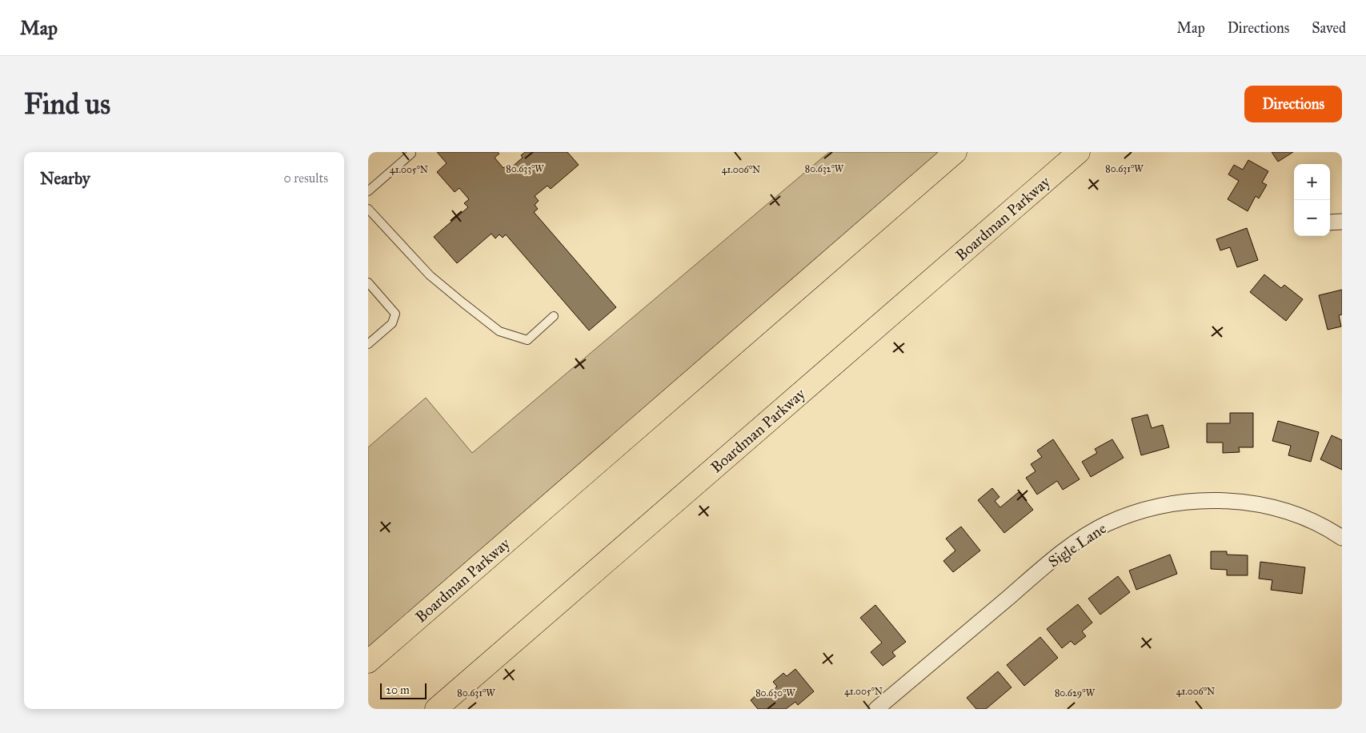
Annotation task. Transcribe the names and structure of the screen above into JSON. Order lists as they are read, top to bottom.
{
  "streets": {
    "highway": ["Boardman Parkway"],
    "street": ["Sigle Lane"]
  },
  "scale_bar": "20 m",
  "page": {
    "header": "Map",
    "nav": ["Map", "Directions", "Saved"],
    "buttons": "Directions",
    "title": "Find us",
    "heading": ["Nearby", "0 results"],
    "map_buttons": ["+", "−"],
    "scale": "20 m"
  },
  "coordinates": [
    "80.633°W",
    "80.632°W",
    "80.631°W",
    "41.005°N",
    "41.006°N",
    "80.630°W",
    "80.629°W"
  ]
}
